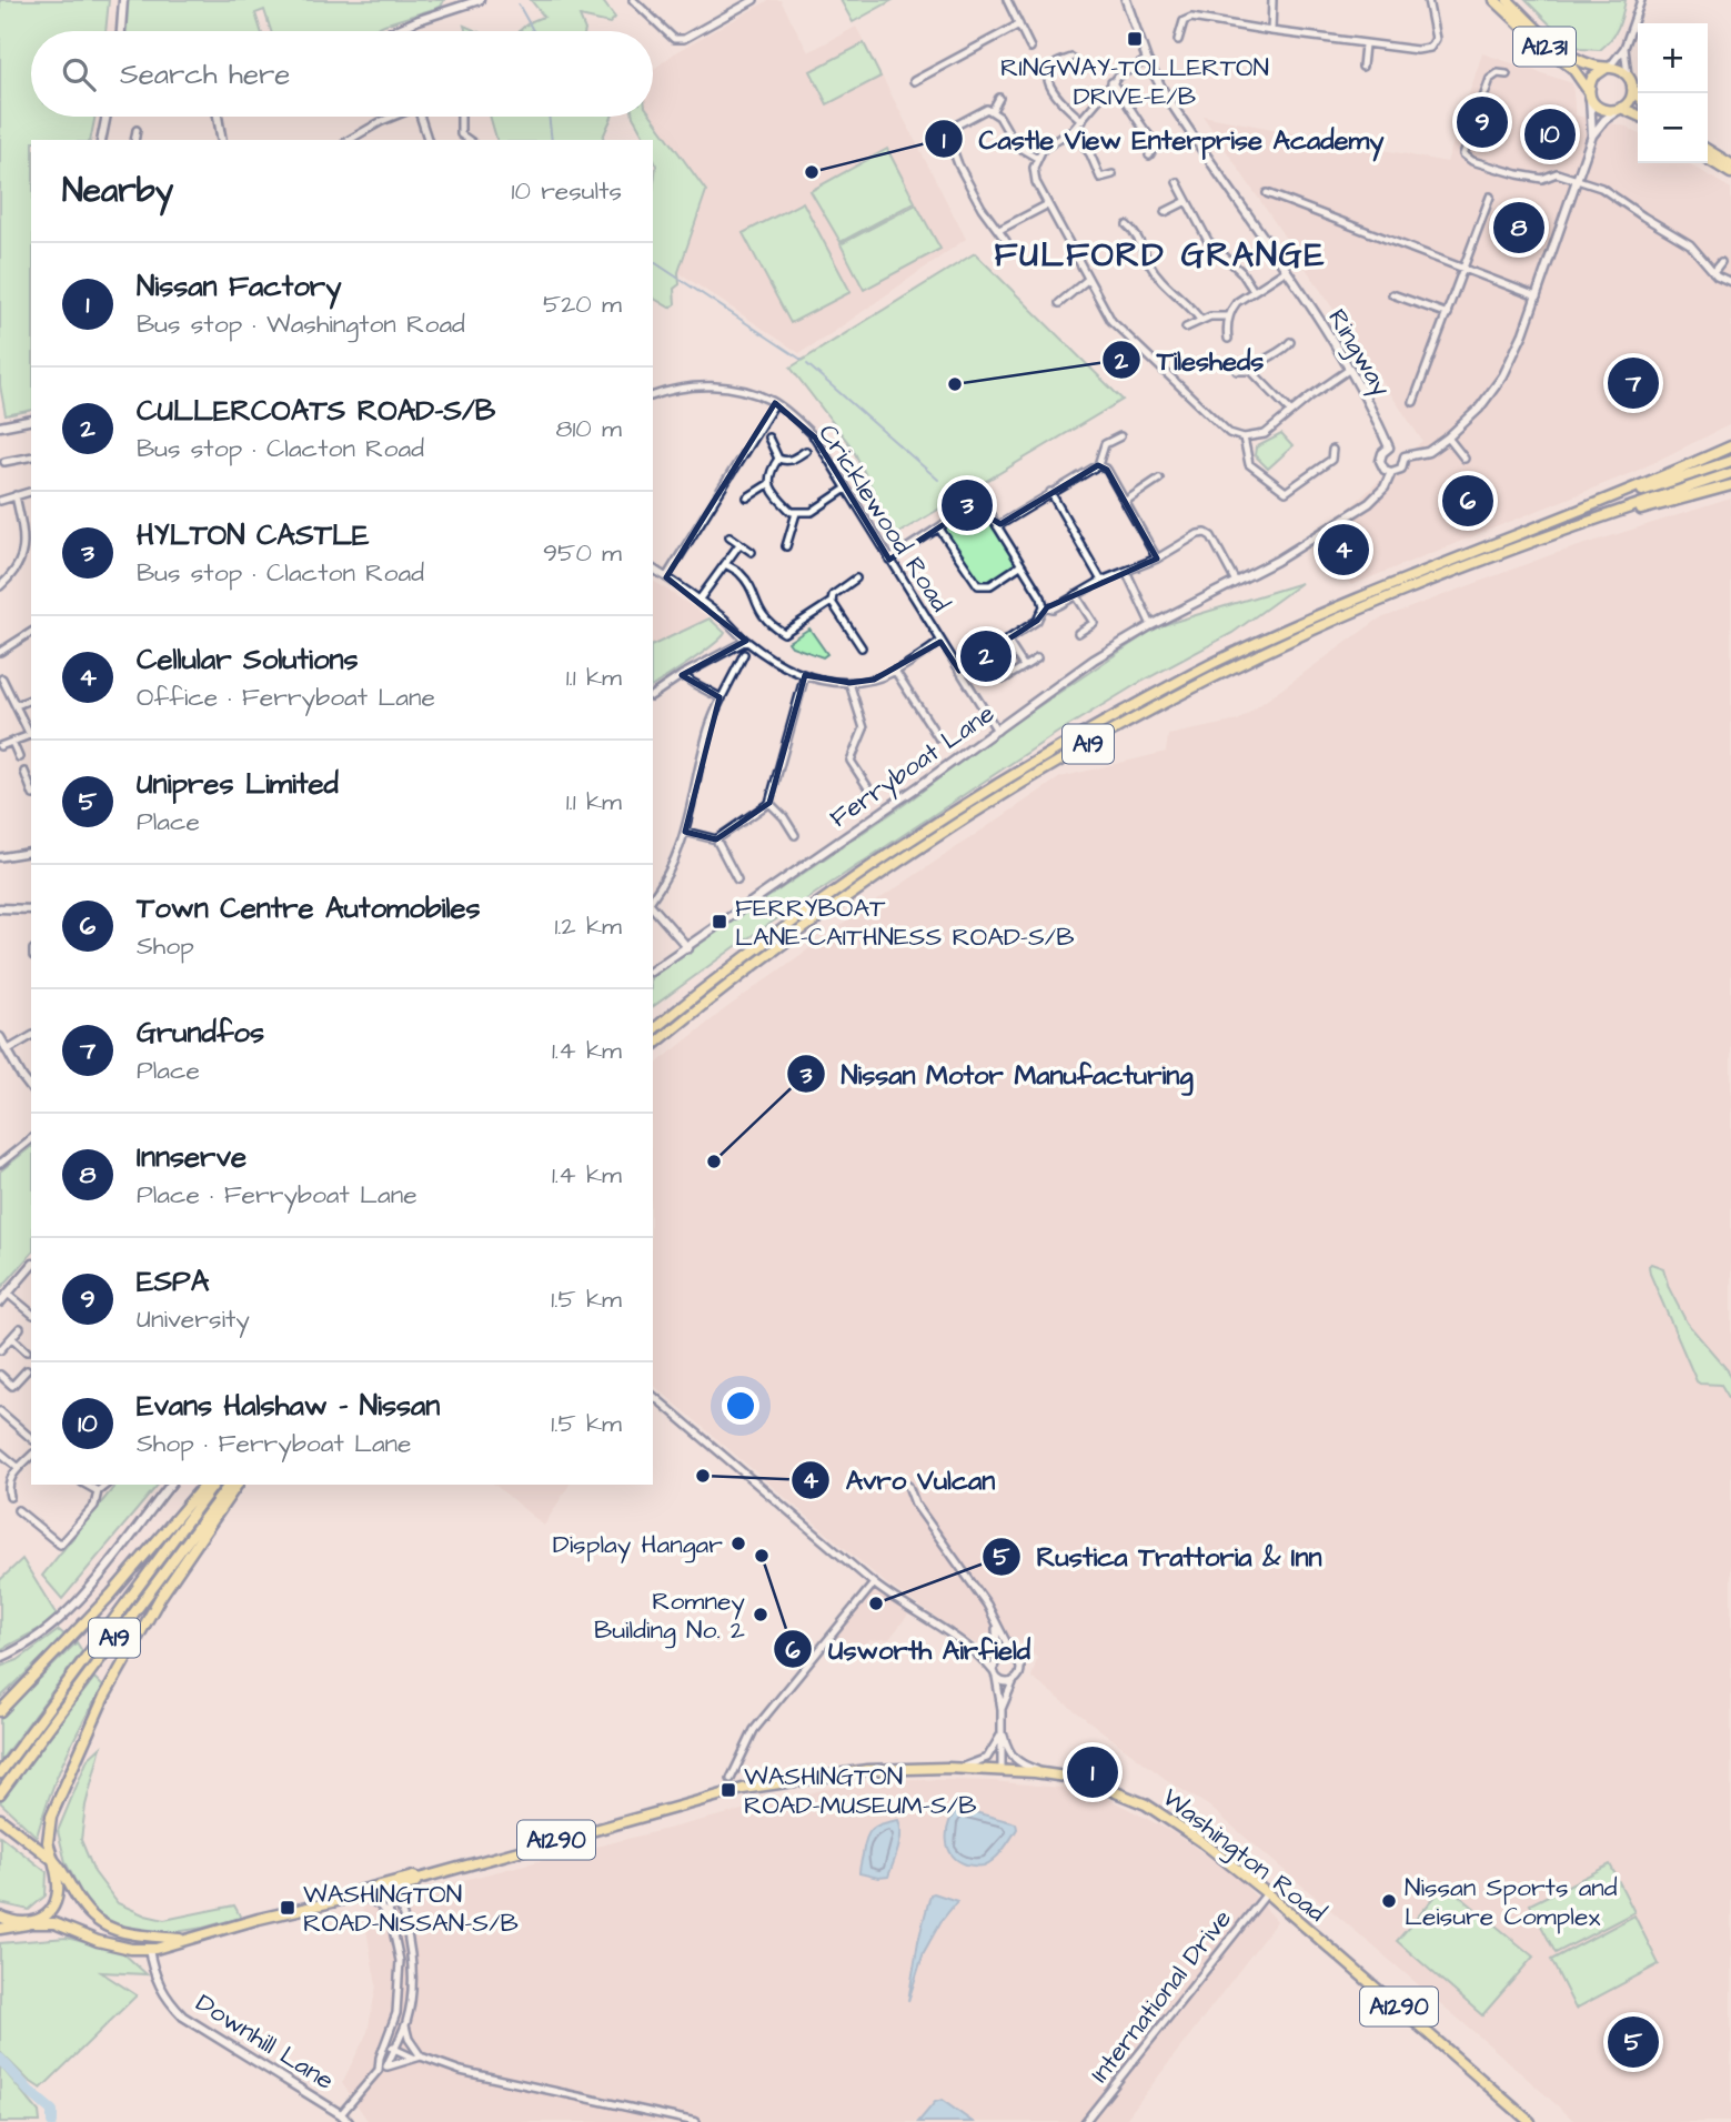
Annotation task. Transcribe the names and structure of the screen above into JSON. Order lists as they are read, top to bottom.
{
  "streets": {
    "main road": [
      "A1231",
      "A19",
      "A1290",
      "Washington Road"
    ],
    "street": [
      "Ringway",
      "Cricklewood Road",
      "Ferryboat Lane",
      "International Drive",
      "Downhill Lane"
    ]
  },
  "crossings": [
    ["Ringway", "Ferryboat Lane"],
    ["Cricklewood Road", "Ferryboat Lane"],
    ["A1290", "Washington Road"],
    ["A1290", "Downhill Lane"],
    ["Washington Road", "International Drive"]
  ],
  "districts": ["FULFORD GRANGE"],
  "places": {
    "transit": [
      "RINGWAY-TOLLERTON DRIVE-E/B",
      "FERRYBOAT LANE-CAITHNESS ROAD-S/B",
      "WASHINGTON ROAD-MUSEUM-S/B",
      "WASHINGTON ROAD-NISSAN-S/B"
    ],
    "other": [
      "Castle View Enterprise Academy",
      "Tilesheds",
      "Nissan Motor Manufacturing",
      "Avro Vulcan",
      "Display Hangar",
      "Usworth Airfield",
      "Rustica Trattoria & Inn",
      "Romney Building No. 2",
      "Nissan Sports and Leisure Complex"
    ]
  },
  "page": {
    "map_buttons": ["+", "−"],
    "search": "Search here",
    "pins": [
      "9",
      "10",
      "8",
      "7",
      "6",
      "3",
      "4",
      "2",
      "1",
      "5"
    ],
    "heading": ["Nearby", "10 results"],
    "list": [
      {
        "mark": "1",
        "name": "Nissan Factory",
        "note": "Bus stop · Washington Road",
        "value": "520 m"
      },
      {
        "mark": "2",
        "name": "CULLERCOATS ROAD-S/B",
        "note": "Bus stop · Clacton Road",
        "value": "810 m"
      },
      {
        "mark": "3",
        "name": "HYLTON CASTLE",
        "note": "Bus stop · Clacton Road",
        "value": "950 m"
      },
      {
        "mark": "4",
        "name": "Cellular Solutions",
        "note": "Office · Ferryboat Lane",
        "value": "1.1 km"
      },
      {
        "mark": "5",
        "name": "Unipres Limited",
        "note": "Place",
        "value": "1.1 km"
      },
      {
        "mark": "6",
        "name": "Town Centre Automobiles",
        "note": "Shop",
        "value": "1.2 km"
      },
      {
        "mark": "7",
        "name": "Grundfos",
        "note": "Place",
        "value": "1.4 km"
      },
      {
        "mark": "8",
        "name": "Innserve",
        "note": "Place · Ferryboat Lane",
        "value": "1.4 km"
      },
      {
        "mark": "9",
        "name": "ESPA",
        "note": "University",
        "value": "1.5 km"
      },
      {
        "mark": "10",
        "name": "Evans Halshaw - Nissan",
        "note": "Shop · Ferryboat Lane",
        "value": "1.5 km"
      }
    ]
  }
}
